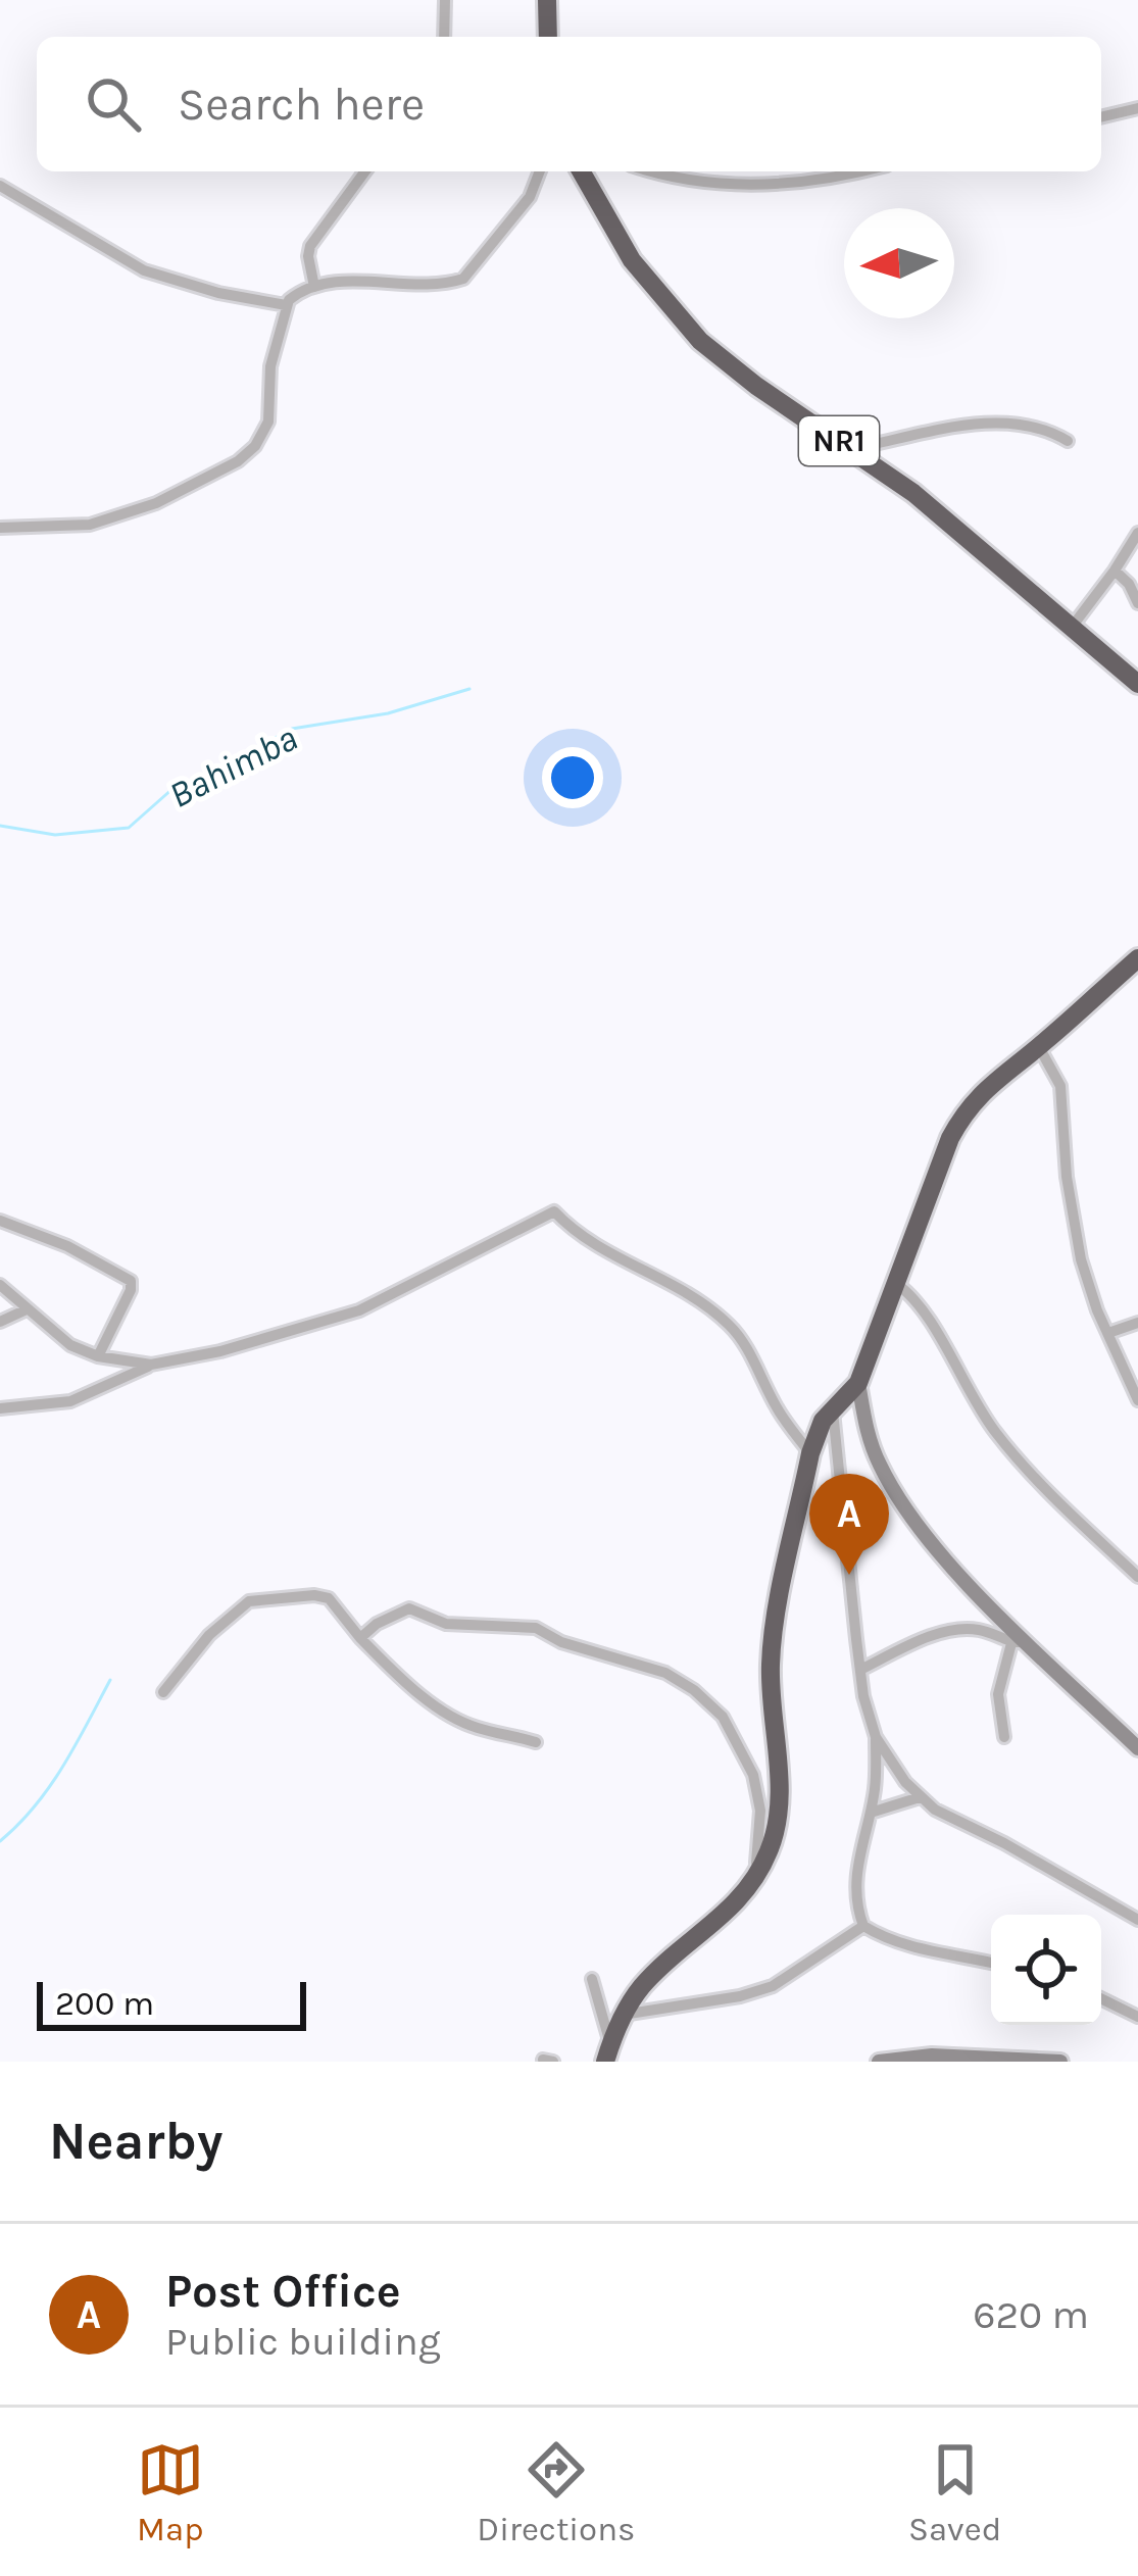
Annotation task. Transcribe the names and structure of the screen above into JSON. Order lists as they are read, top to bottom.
{
  "streets": {
    "highway": ["NR1"]
  },
  "water": ["Bahimba"],
  "scale_bar": "200 m",
  "north": "left",
  "page": {
    "search": "Search here",
    "pins": "A",
    "scale": "200 m",
    "heading": "Nearby",
    "list": [
      {
        "mark": "A",
        "name": "Post Office",
        "note": "Public building",
        "value": "620 m"
      }
    ],
    "nav": ["Map", "Directions", "Saved"]
  }
}
